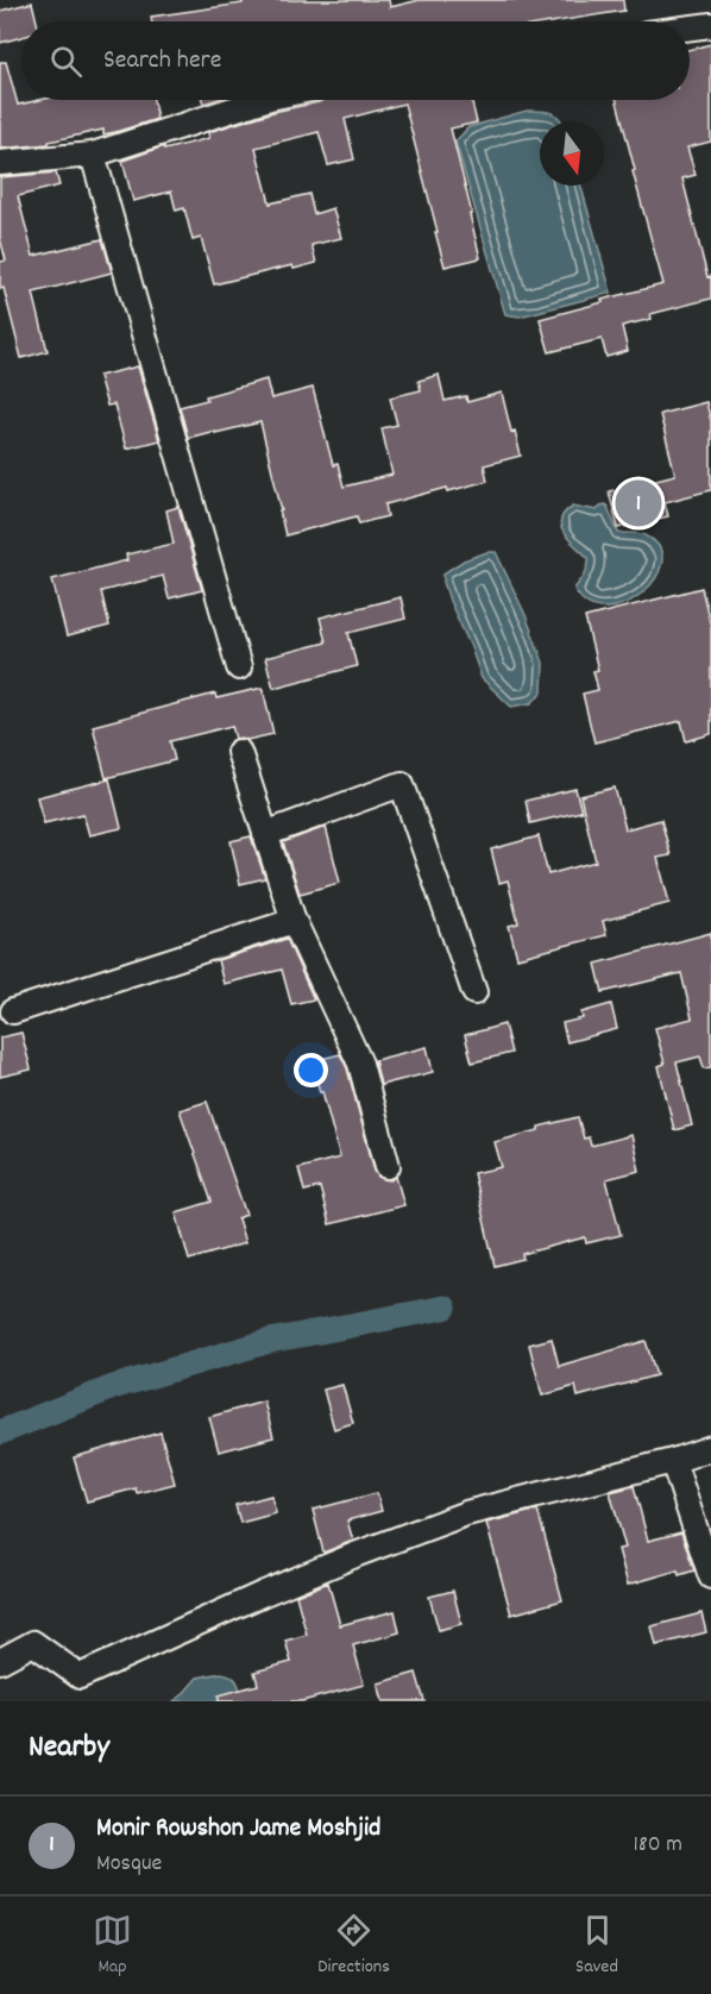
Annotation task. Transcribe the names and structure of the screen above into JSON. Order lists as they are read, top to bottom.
{
  "north": "bottom",
  "page": {
    "search": "Search here",
    "pins": "1",
    "heading": "Nearby",
    "list": [
      {
        "mark": "1",
        "name": "Monir Rowshon Jame Moshjid",
        "note": "Mosque",
        "value": "180 m"
      }
    ],
    "nav": ["Map", "Directions", "Saved"]
  }
}
